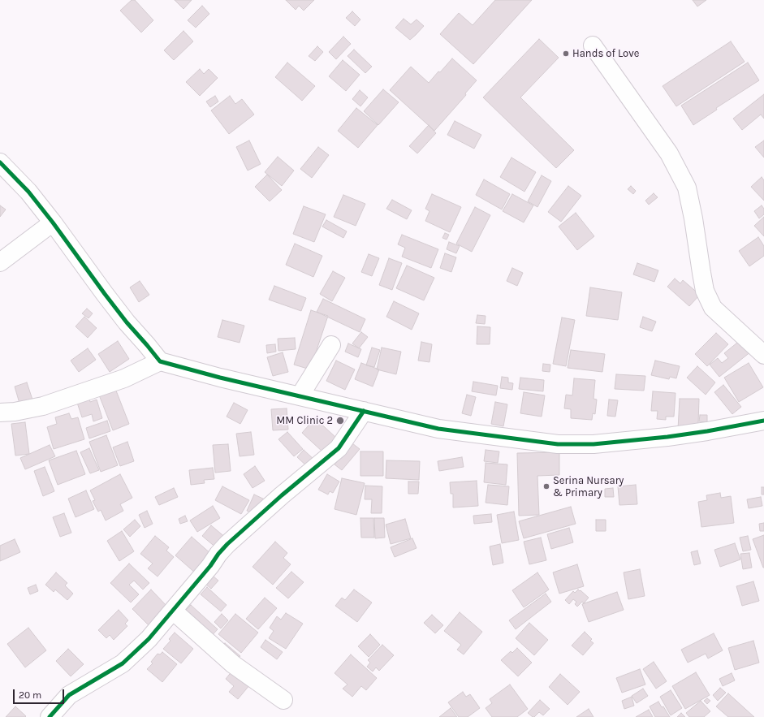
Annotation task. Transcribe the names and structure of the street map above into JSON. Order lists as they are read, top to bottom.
{
  "places": ["Hands of Love", "MM Clinic 2", "Serina Nursary & Primary"],
  "scale_bar": "20 m"
}
